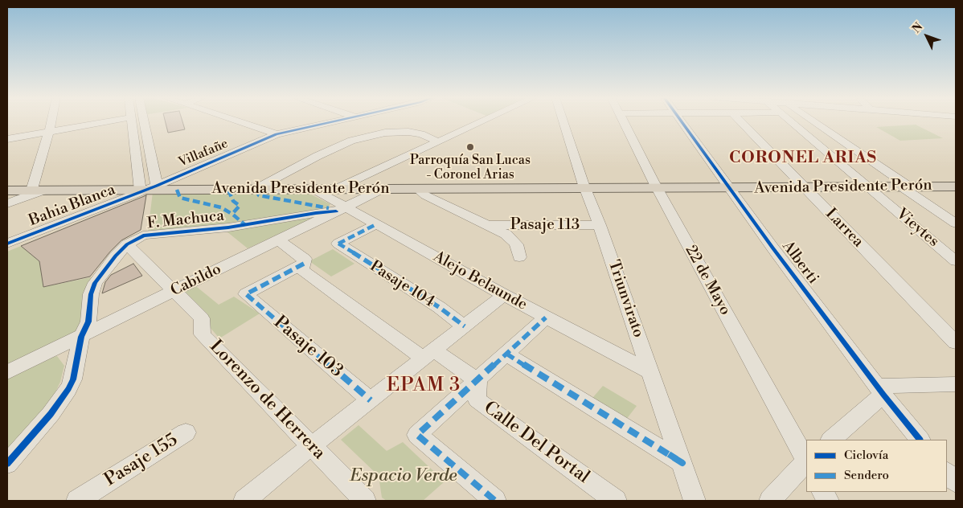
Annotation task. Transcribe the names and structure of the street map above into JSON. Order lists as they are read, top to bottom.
{
  "streets": {
    "main road": ["Avenida Presidente Perón"],
    "street": [
      "Villafañe",
      "Bahia Blanca",
      "F. Machuca",
      "Pasaje 113",
      "Larrea",
      "Vieytes",
      "Alberti",
      "Cabildo",
      "22 de Mayo",
      "Alejo Belaunde",
      "Pasaje 104",
      "Triunvirato",
      "Pasaje 103",
      "Lorenzo de Herrera",
      "Calle Del Portal",
      "Pasaje 155"
    ]
  },
  "crossings": [
    ["Villafañe", "Avenida Presidente Perón"],
    ["Villafañe", "Bahia Blanca"],
    ["Avenida Presidente Perón", "Bahia Blanca"],
    ["Avenida Presidente Perón", "Larrea"],
    ["Avenida Presidente Perón", "Vieytes"],
    ["Avenida Presidente Perón", "Alberti"],
    ["Avenida Presidente Perón", "Cabildo"],
    ["Avenida Presidente Perón", "22 de Mayo"],
    ["Avenida Presidente Perón", "Alejo Belaunde"],
    ["Avenida Presidente Perón", "Triunvirato"],
    ["F. Machuca", "Cabildo"],
    ["F. Machuca", "Alejo Belaunde"],
    ["F. Machuca", "Lorenzo de Herrera"],
    ["Pasaje 113", "Triunvirato"],
    ["Cabildo", "Alejo Belaunde"],
    ["Cabildo", "Lorenzo de Herrera"],
    ["Cabildo", "Calle Del Portal"],
    ["Alejo Belaunde", "Pasaje 104"],
    ["Alejo Belaunde", "Triunvirato"],
    ["Pasaje 103", "Calle Del Portal"]
  ],
  "districts": ["CORONEL ARIAS", "EPAM 3"],
  "parks": ["Espacio Verde"],
  "places": ["Parroquía San Lucas - Coronel Arias"],
  "legend": ["Ciclovía", "Sendero"],
  "north": "top left"
}
